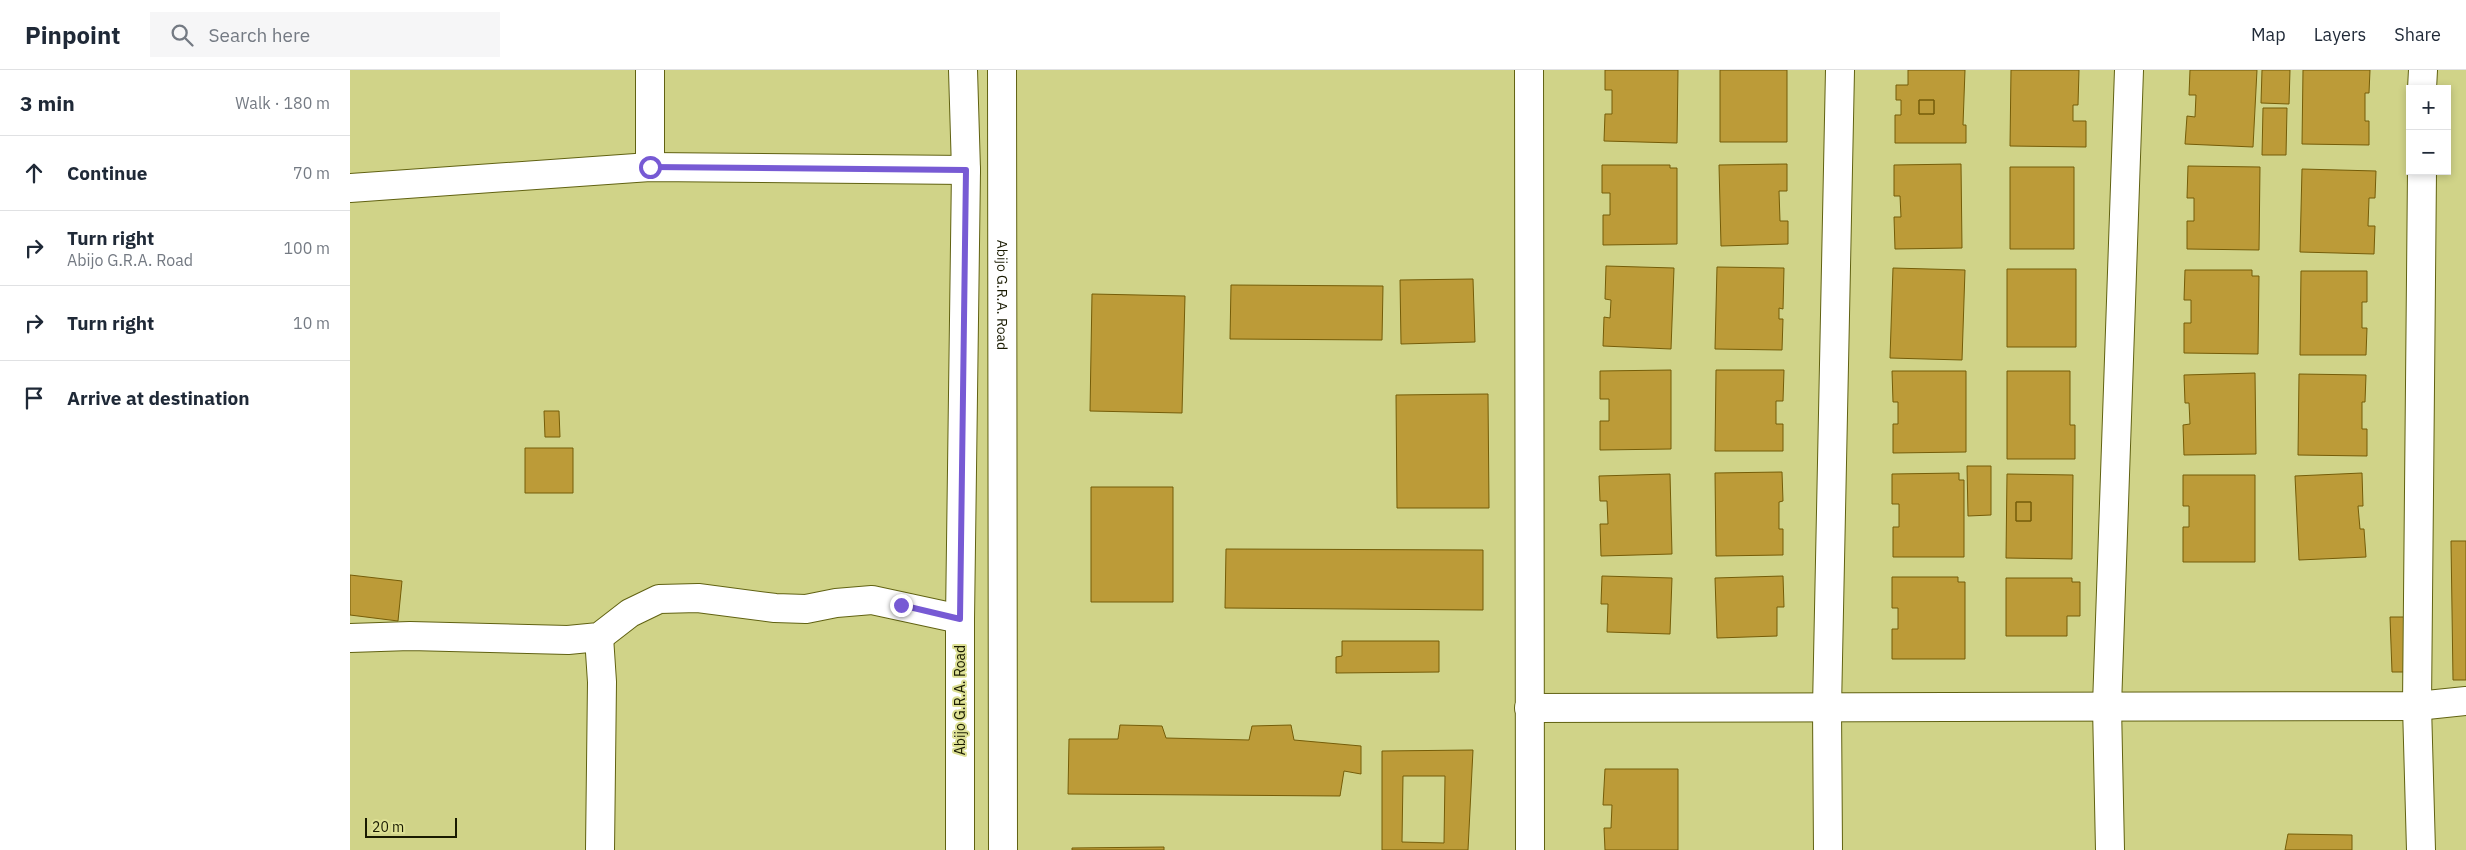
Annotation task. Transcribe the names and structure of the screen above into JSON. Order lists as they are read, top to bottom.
{
  "streets": {
    "street": ["Abijo G.R.A. Road"]
  },
  "scale_bar": "20 m",
  "page": {
    "header": "Pinpoint",
    "search": "Search here",
    "nav": ["Map", "Layers", "Share"],
    "heading": ["3 min", "Walk · 180 m"],
    "map_buttons": ["+", "−"],
    "list": [
      ["Continue", "70 m"],
      ["Turn right", "Abijo G.R.A. Road", "100 m"],
      ["Turn right", "10 m"],
      "Arrive at destination"
    ],
    "scale": "20 m"
  }
}
